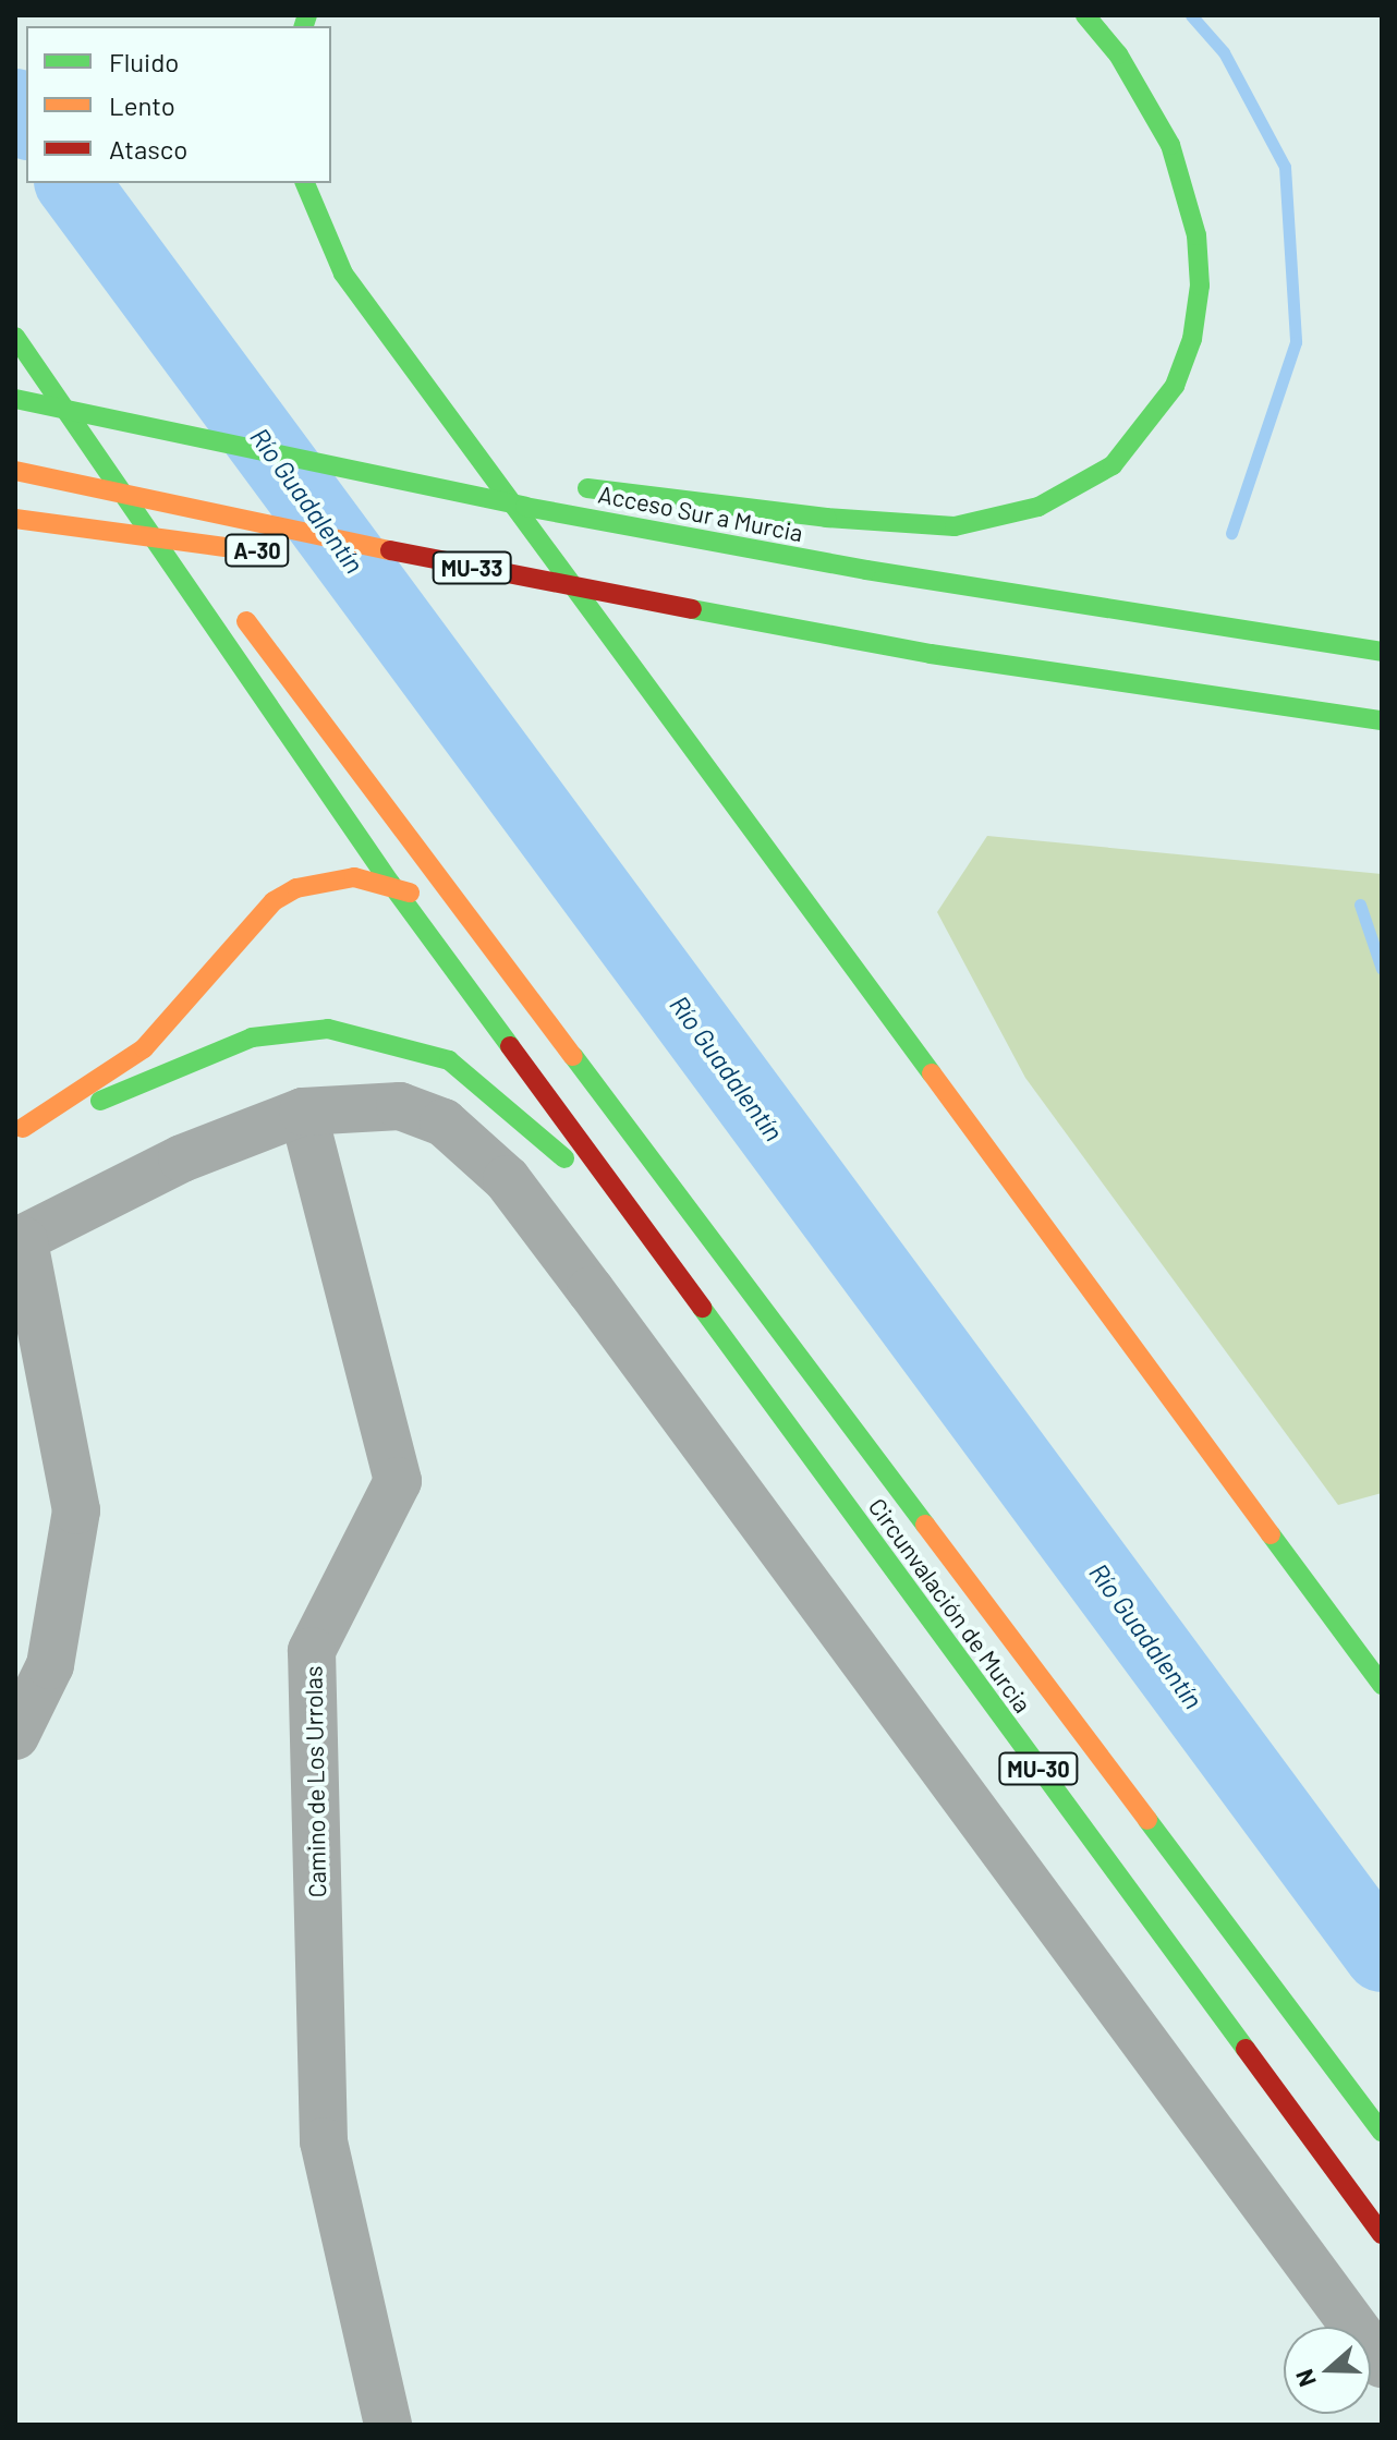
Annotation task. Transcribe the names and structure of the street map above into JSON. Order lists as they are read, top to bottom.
{
  "streets": {
    "highway": [
      "Acceso Sur a Murcia",
      "A-30",
      "MU-33",
      "Circunvalación de Murcia",
      "MU-30"
    ],
    "street": ["Camino de Los Urrolas"]
  },
  "crossings": [
    ["A-30", "MU-33"]
  ],
  "water": ["Río Guadalentín"],
  "legend": ["Fluido", "Lento", "Atasco"],
  "north": "left"
}
